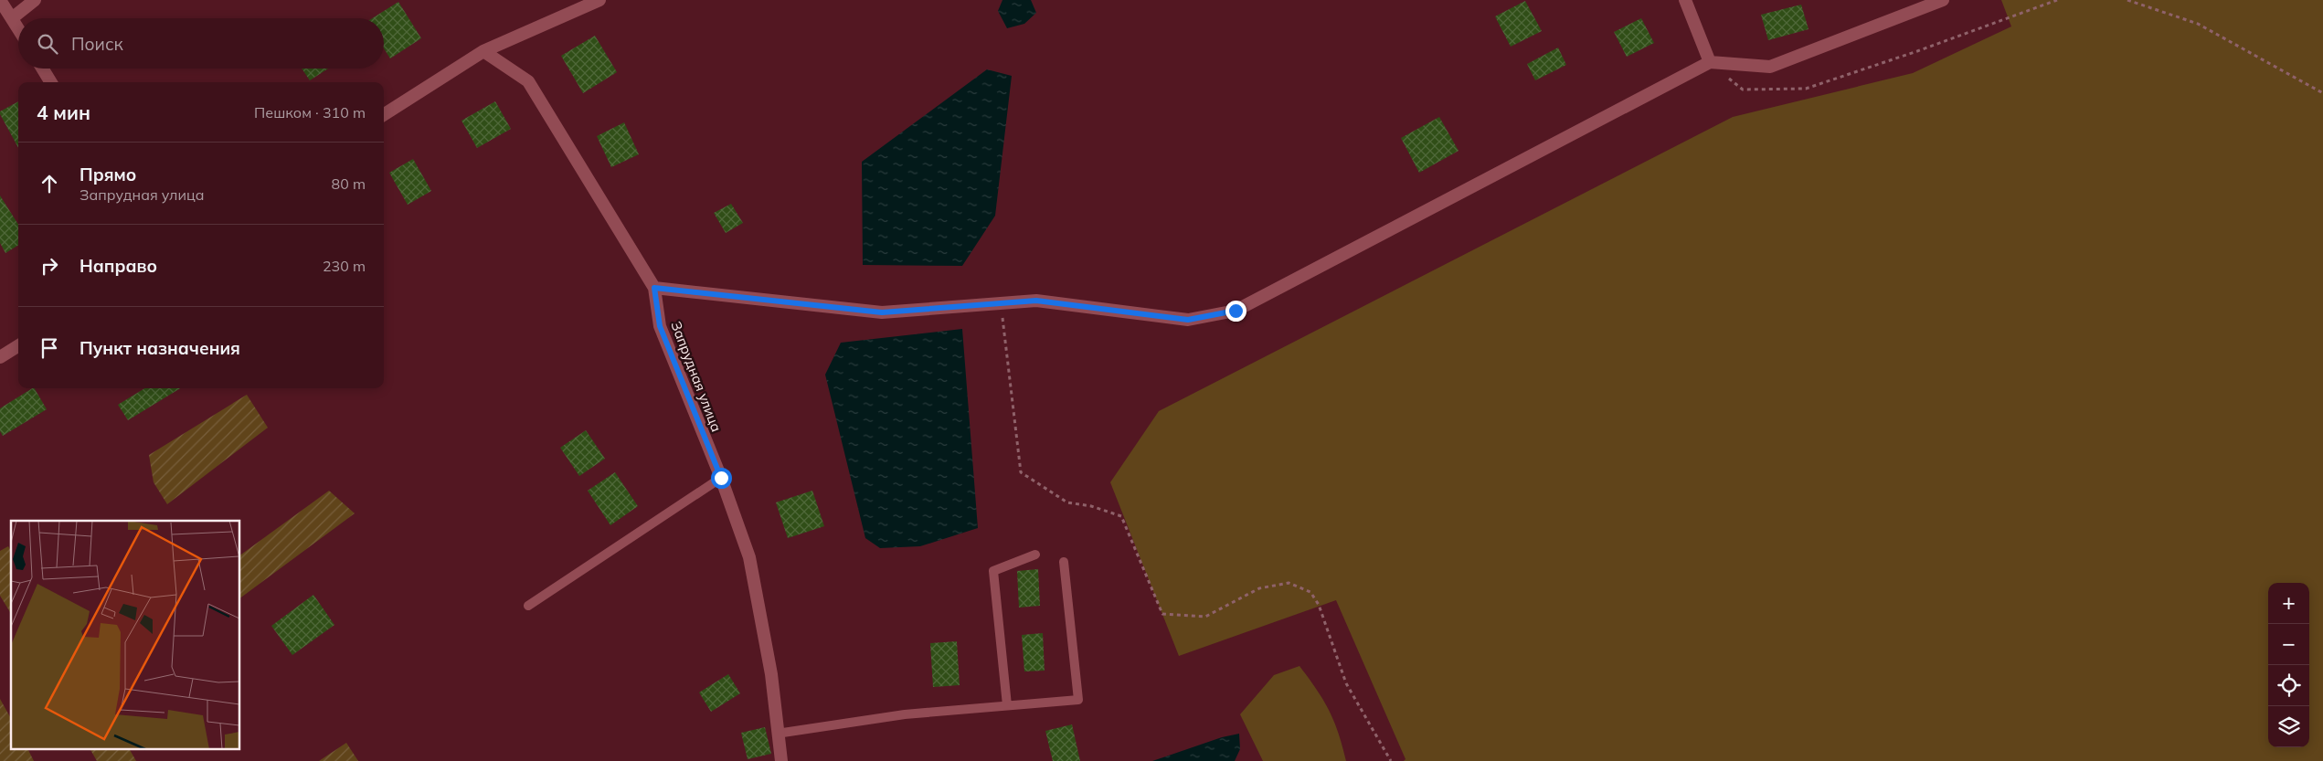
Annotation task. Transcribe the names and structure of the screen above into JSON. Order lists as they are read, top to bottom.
{
  "streets": {
    "street": ["Запрудная улица"]
  },
  "page": {
    "search": "Поиск",
    "heading": ["4 мин", "Пешком · 310 m"],
    "list": [
      ["Прямо", "Запрудная улица", "80 m"],
      ["Направо", "230 m"],
      "Пункт назначения"
    ],
    "map_buttons": ["+", "−"]
  }
}
